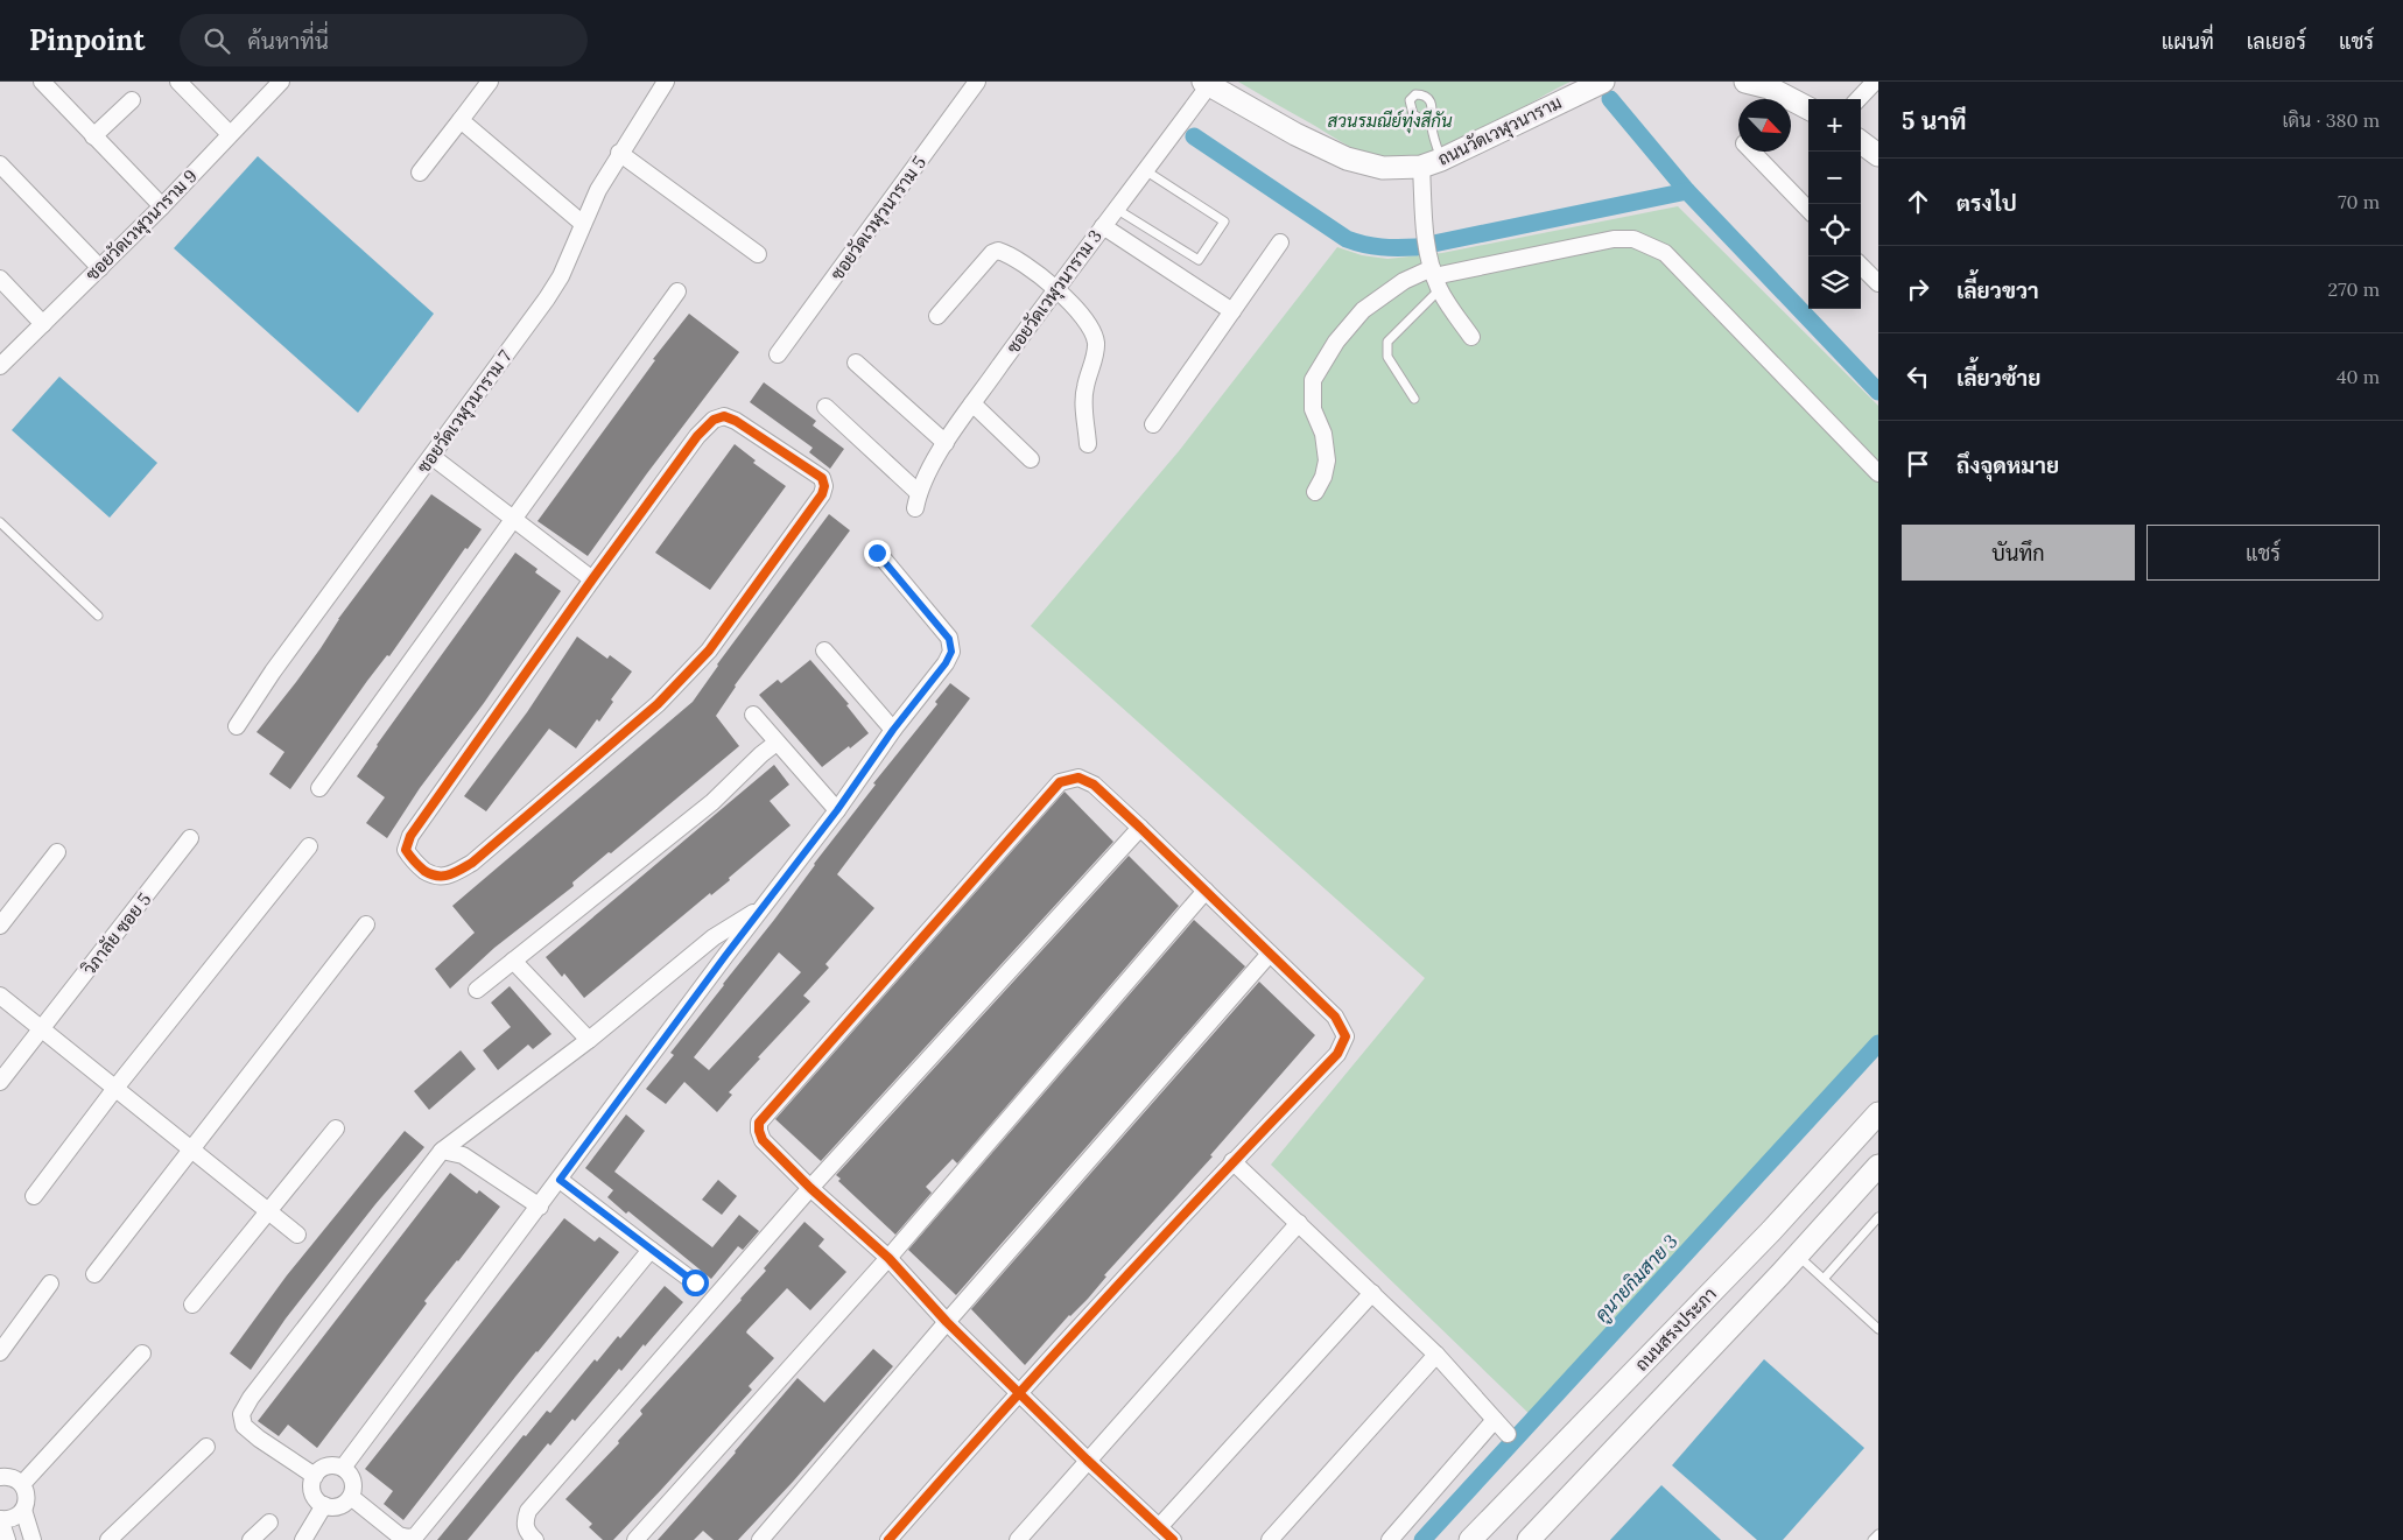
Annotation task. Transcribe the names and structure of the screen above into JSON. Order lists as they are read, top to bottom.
{
  "streets": {
    "main road": ["ถนนวัดเวฬุวนาราม", "ถนนสรงประภา"],
    "street": [
      "ซอยวัดเวฬุวนาราม 5",
      "ซอยวัดเวฬุวนาราม 9",
      "ซอยวัดเวฬุวนาราม 3",
      "ซอยวัดเวฬุวนาราม 7",
      "วิภาลัย ซอย 5"
    ]
  },
  "crossings": [
    ["ถนนวัดเวฬุวนาราม", "ซอยวัดเวฬุวนาราม 3"]
  ],
  "water": ["คูนายกิมสาย 3"],
  "parks": ["สวนรมณีย์ทุ่งสีกัน"],
  "north": "bottom right",
  "page": {
    "header": "Pinpoint",
    "search": "ค้นหาที่นี่",
    "nav": ["แผนที่", "เลเยอร์", "แชร์"],
    "heading": ["5 นาที", "เดิน · 380 m"],
    "map_buttons": ["+", "−"],
    "list": [
      ["ตรงไป", "70 m"],
      ["เลี้ยวขวา", "270 m"],
      ["เลี้ยวซ้าย", "40 m"],
      "ถึงจุดหมาย"
    ],
    "buttons": ["บันทึก", "แชร์"]
  }
}
